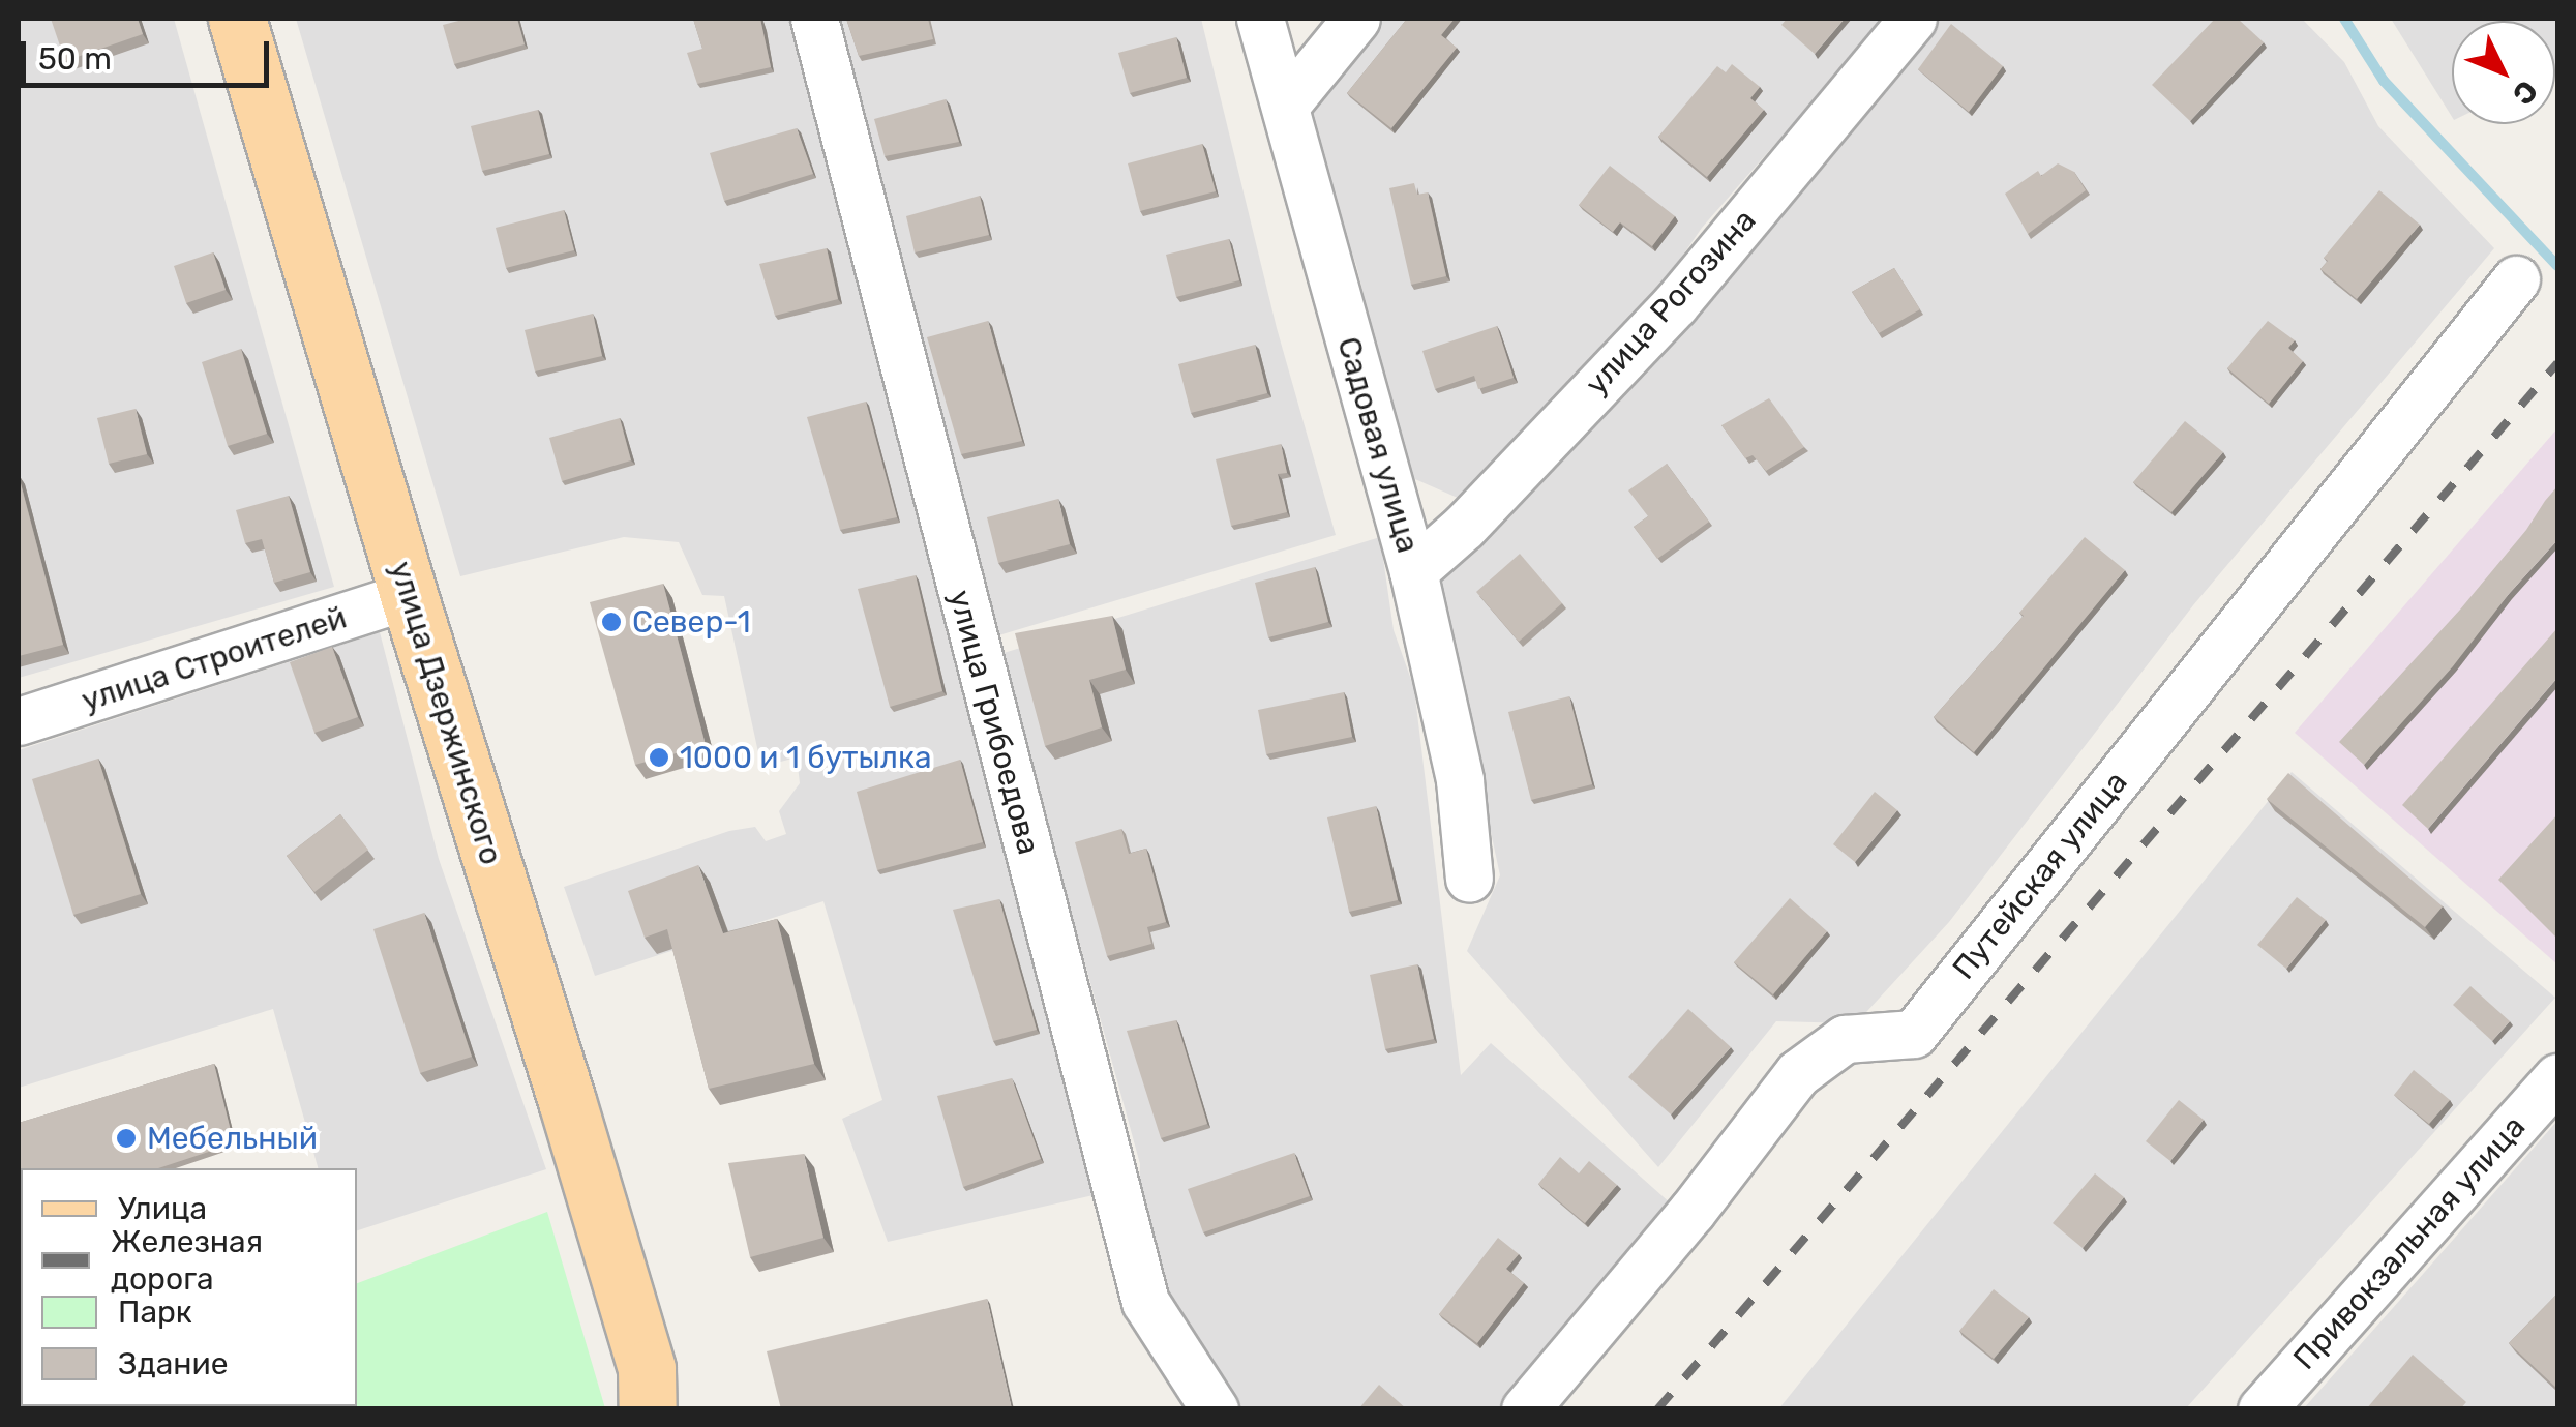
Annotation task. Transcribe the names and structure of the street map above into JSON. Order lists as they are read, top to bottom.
{
  "streets": {
    "main road": ["улица Дзержинского"],
    "street": [
      "улица Рогозина",
      "Садовая улица",
      "улица Строителей",
      "улица Грибоедова",
      "Путейская улица",
      "Привокзальная улица"
    ]
  },
  "crossings": [
    ["улица Рогозина", "Садовая улица"],
    ["улица Строителей", "улица Дзержинского"]
  ],
  "places": ["Север-1", "1000 и 1 бутылка", "Мебельный"],
  "legend": [
    "Улица",
    "Железная дорога",
    "Парк",
    "Здание"
  ],
  "scale_bar": "50 m",
  "north": "bottom right"
}
